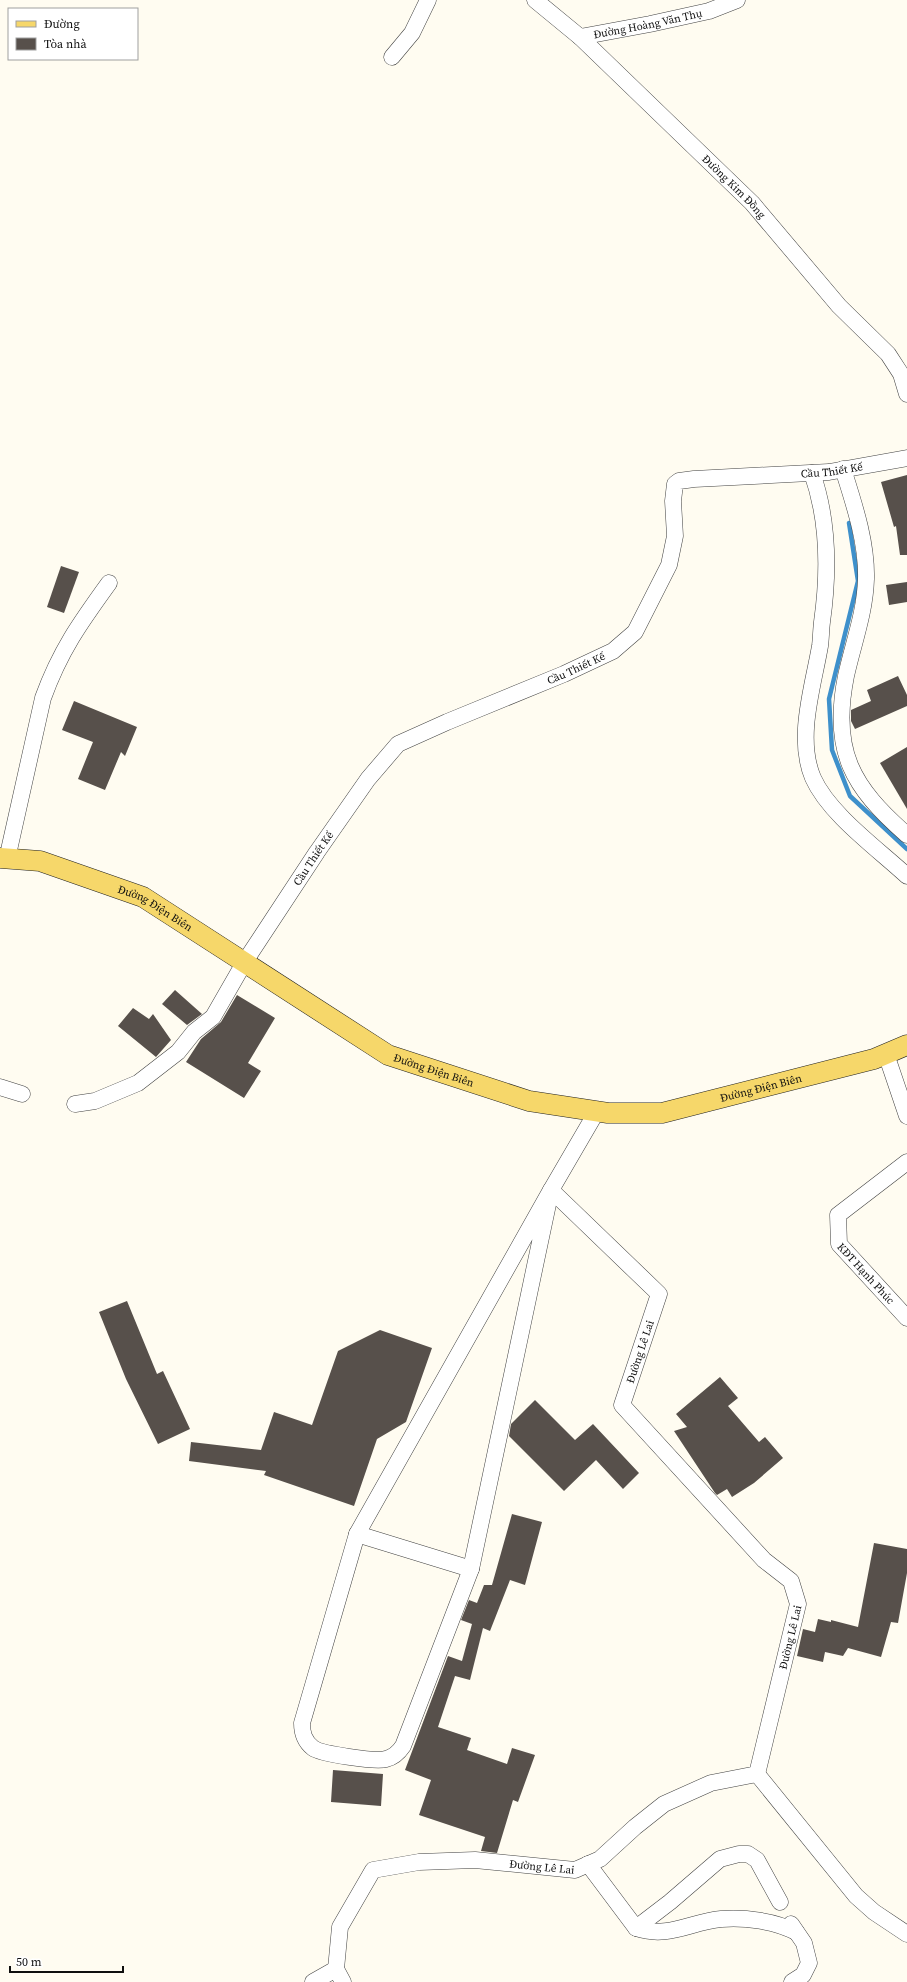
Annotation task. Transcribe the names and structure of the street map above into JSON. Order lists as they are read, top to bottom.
{
  "streets": {
    "main road": ["Đường Điện Biên"],
    "street": [
      "Đường Hoàng Văn Thụ",
      "Đường Kim Đồng",
      "Cầu Thiết Kế",
      "KĐT Hạnh Phúc",
      "Đường Lê Lai"
    ]
  },
  "crossings": [
    ["Đường Hoàng Văn Thụ", "Đường Kim Đồng"],
    ["Cầu Thiết Kế", "Đường Điện Biên"]
  ],
  "legend": ["Đường", "Tòa nhà"],
  "scale_bar": "50 m"
}
